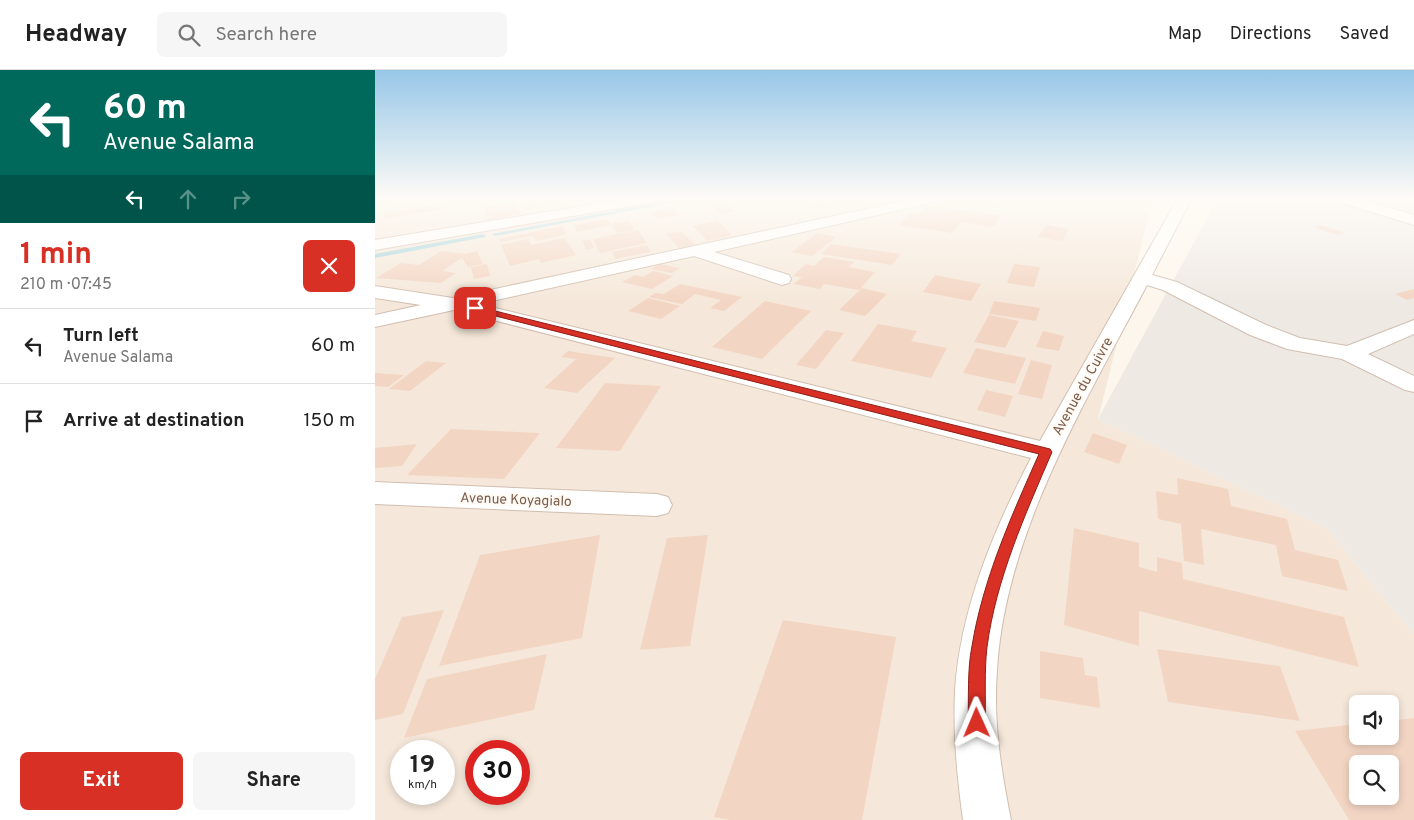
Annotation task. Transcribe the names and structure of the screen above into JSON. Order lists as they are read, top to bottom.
{
  "streets": {
    "street": ["Avenue du Cuivre", "Avenue Koyagialo"]
  },
  "page": {
    "header": "Headway",
    "search": "Search here",
    "nav": ["Map", "Directions", "Saved"],
    "turn": ["60 m", "Avenue Salama"],
    "heading": ["1 min", "210 m · 07:45"],
    "list": [
      {
        "name": "Turn left",
        "note": "Avenue Salama",
        "value": "60 m"
      },
      {
        "name": "Arrive at destination",
        "value": "150 m"
      }
    ],
    "speed": "19 km/h",
    "limit": "30",
    "buttons": ["Exit", "Share"]
  }
}
